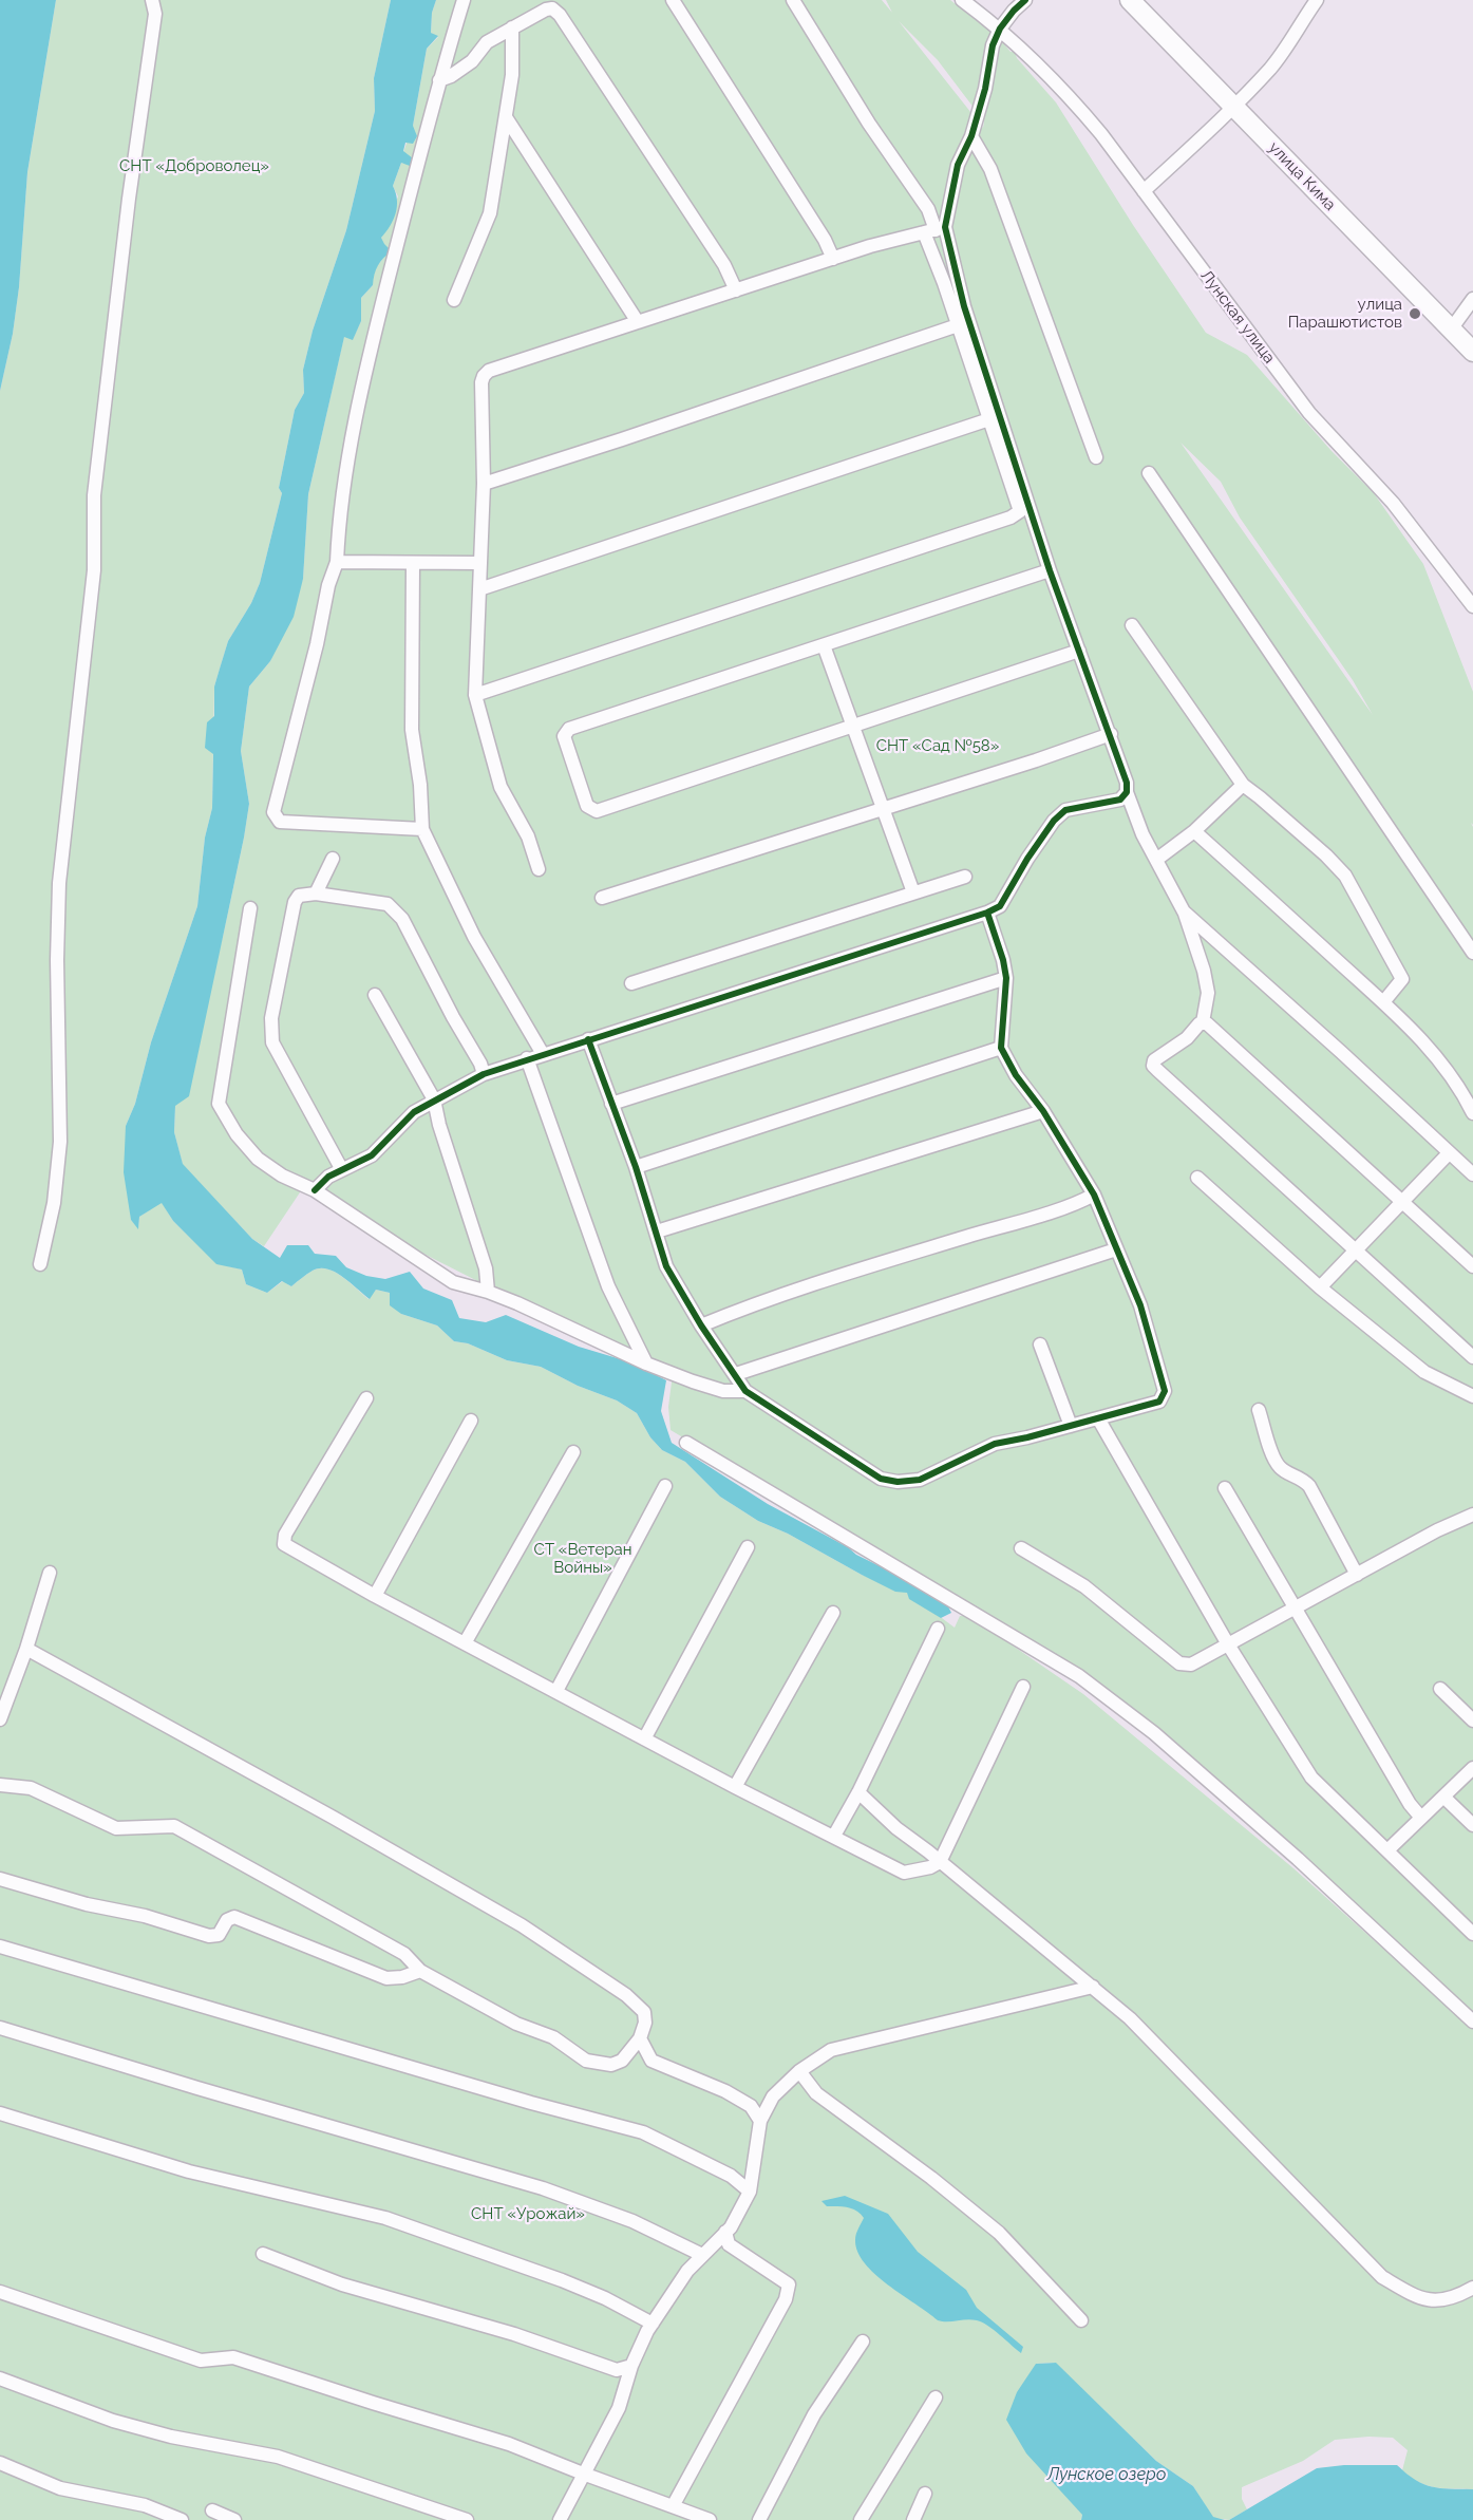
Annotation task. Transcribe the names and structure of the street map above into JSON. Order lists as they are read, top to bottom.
{
  "streets": {
    "main road": ["улица Кима"],
    "street": ["Лунская улица"]
  },
  "water": ["Лунское озеро"],
  "parks": [
    "СНТ «Доброволец»",
    "СНТ «Сад №58»",
    "СТ «Ветеран Войны»",
    "СНТ «Урожай»"
  ],
  "places": ["улица Парашютистов"]
}
